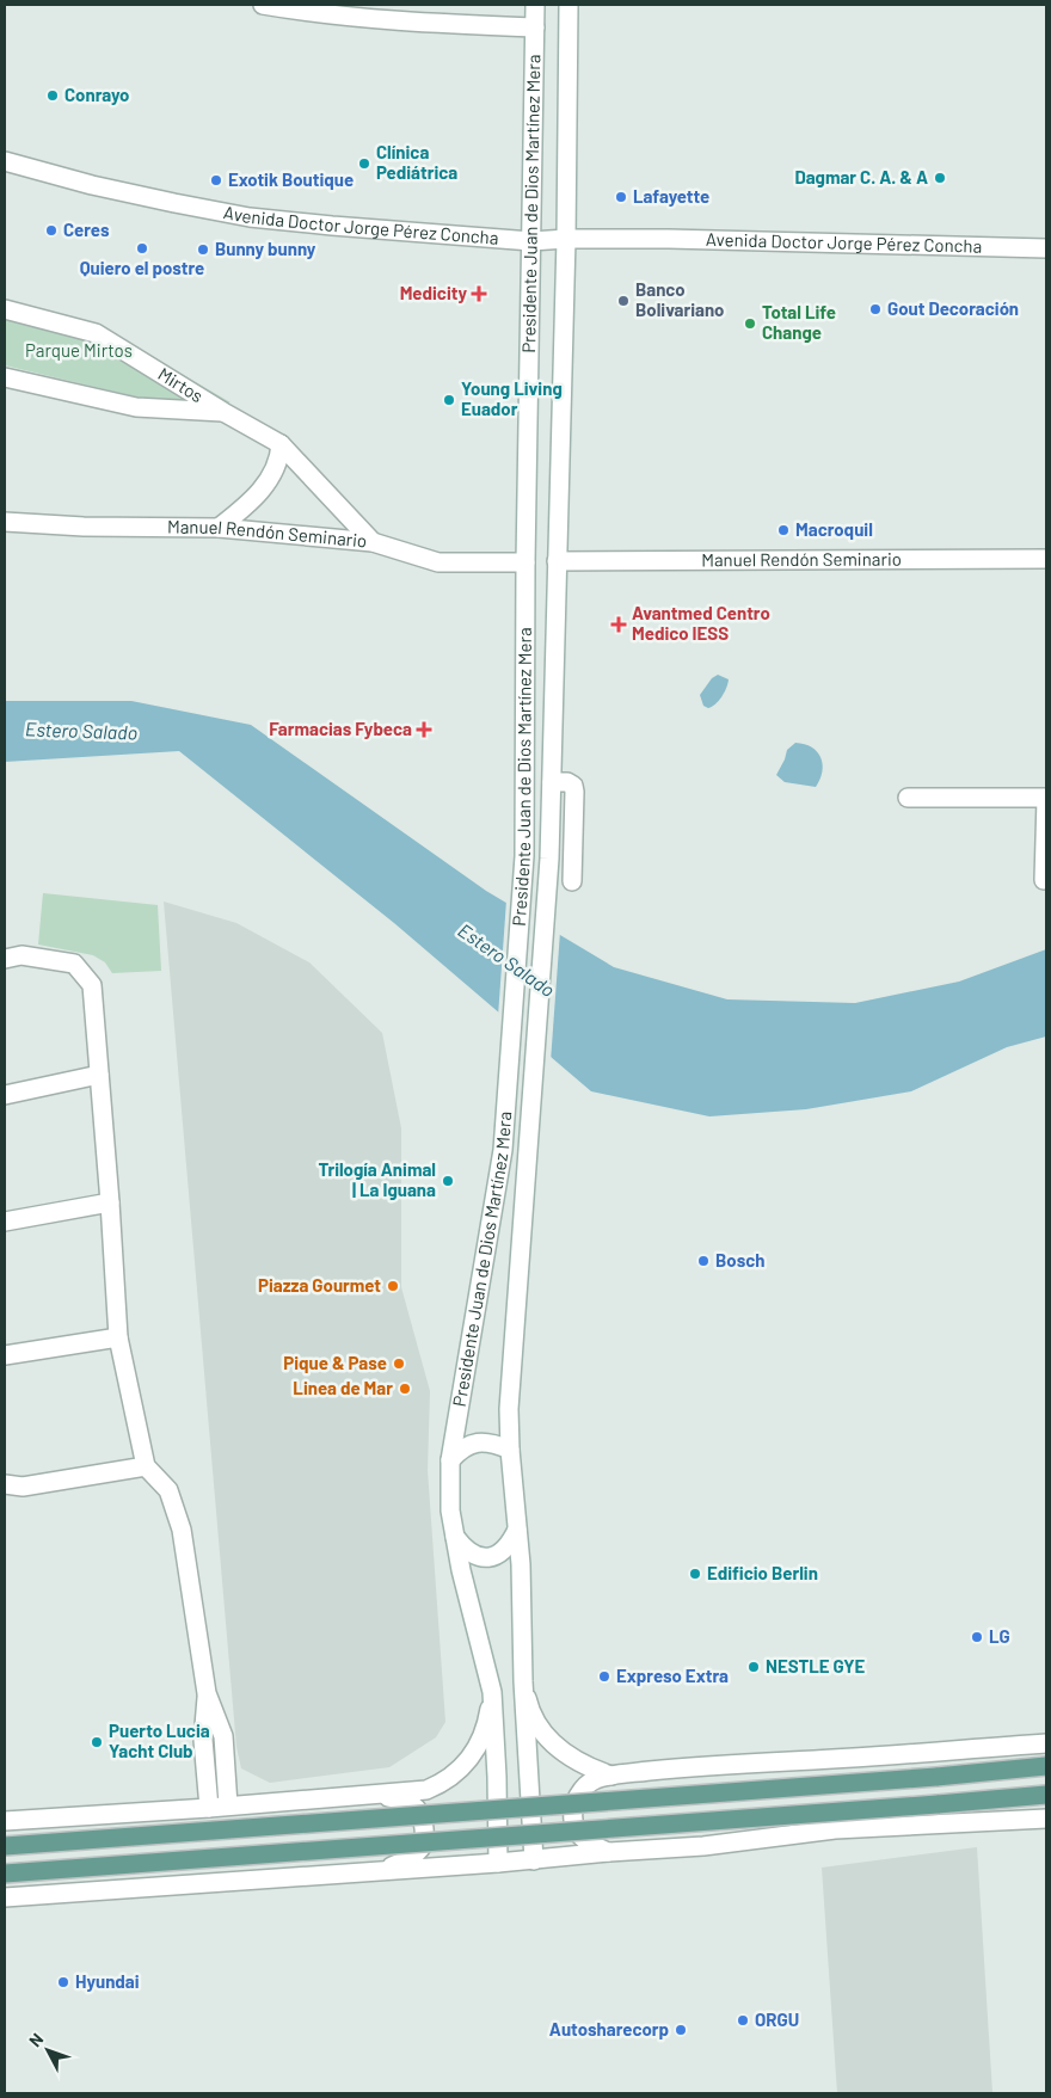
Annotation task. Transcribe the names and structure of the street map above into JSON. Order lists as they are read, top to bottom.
{
  "streets": {
    "street": [
      "Presidente Juan de Dios Martínez Mera",
      "Avenida Doctor Jorge Pérez Concha",
      "Mirtos",
      "Manuel Rendón Seminario"
    ]
  },
  "crossings": [
    ["Presidente Juan de Dios Martínez Mera", "Avenida Doctor Jorge Pérez Concha"],
    ["Presidente Juan de Dios Martínez Mera", "Manuel Rendón Seminario"],
    ["Mirtos", "Manuel Rendón Seminario"]
  ],
  "water": ["Estero Salado"],
  "parks": ["Parque Mirtos"],
  "places": {
    "other": [
      "Conrayo",
      "Clínica Pediátrica",
      "Dagmar C. A. & A",
      "Exotik Boutique",
      "Lafayette",
      "Ceres",
      "Quiero el postre",
      "Bunny bunny",
      "Banco Bolivariano",
      "Gout Decoración",
      "Total Life Change",
      "Young Living Euador",
      "Macroquil",
      "Trilogía Animal | La Iguana",
      "Bosch",
      "Piazza Gourmet",
      "Pique & Pase",
      "Linea de Mar",
      "Edificio Berlin",
      "LG",
      "NESTLE GYE",
      "Expreso Extra",
      "Puerto Lucia Yacht Club",
      "Hyundai",
      "ORGU",
      "Autosharecorp"
    ],
    "health": ["Medicity", "Avantmed Centro Medico IESS", "Farmacias Fybeca"]
  },
  "north": "top left"
}
